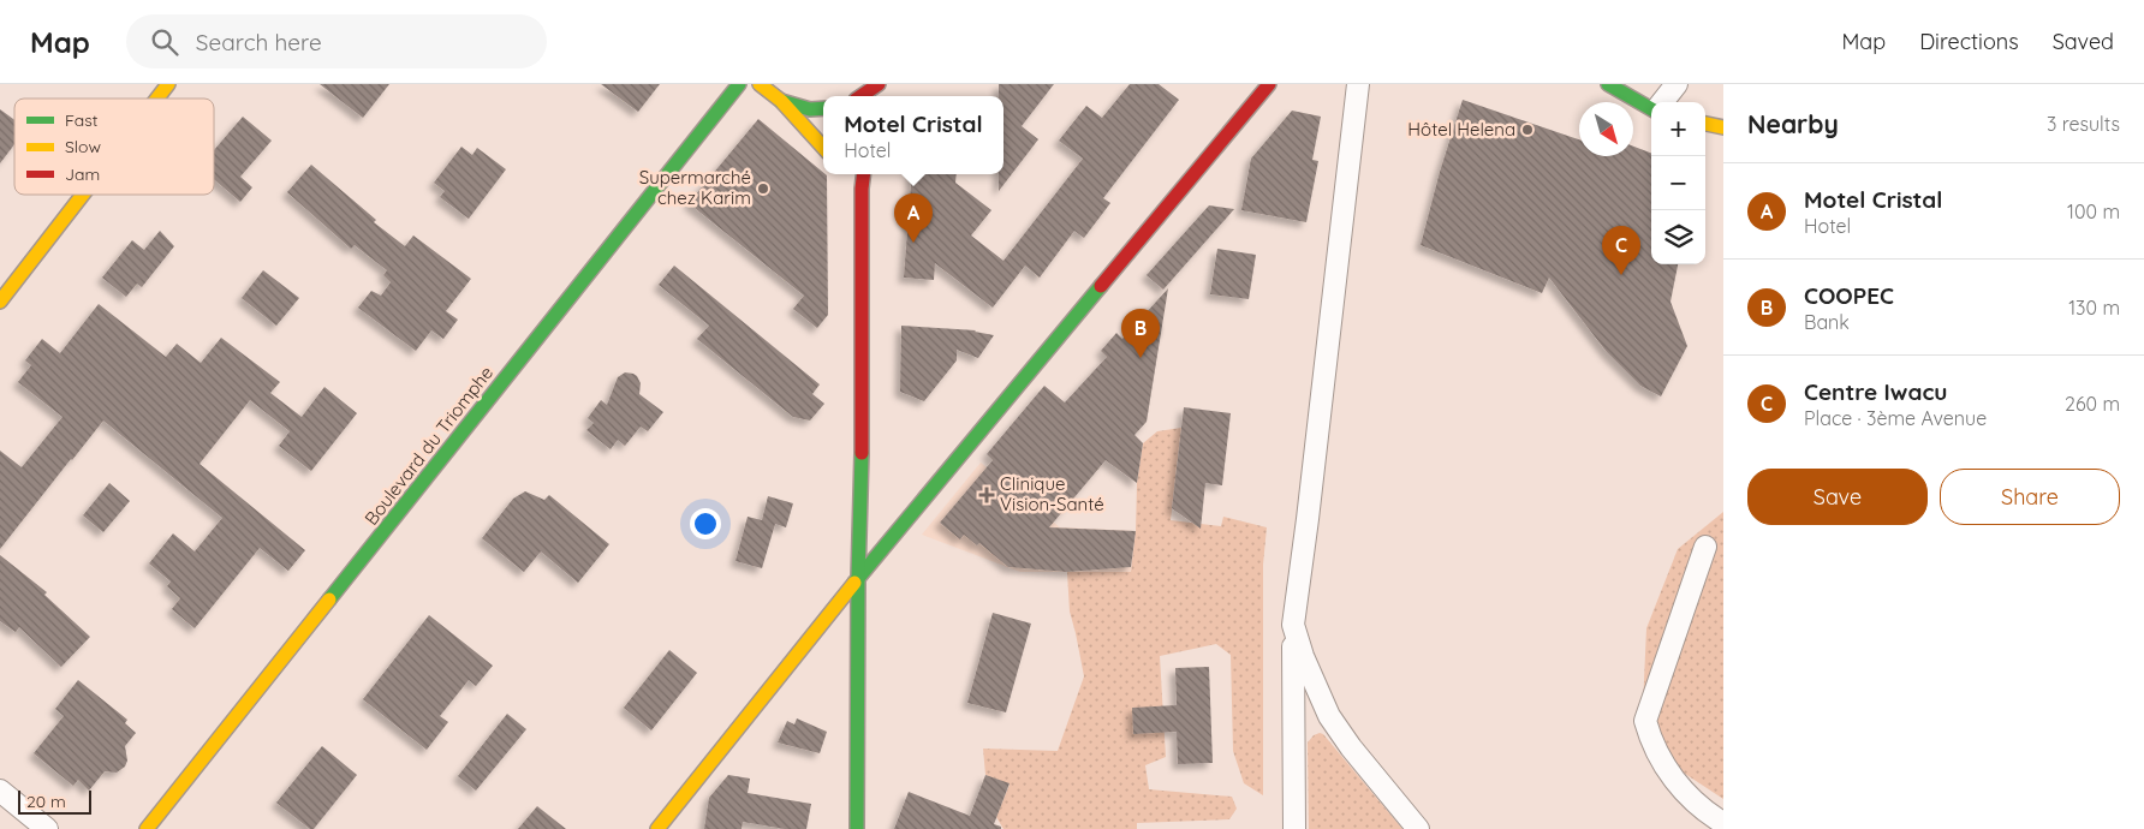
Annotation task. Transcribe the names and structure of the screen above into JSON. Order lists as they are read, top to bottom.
{
  "streets": {
    "street": ["Boulevard du Triomphe"]
  },
  "places": {
    "other": ["Hôtel Helena", "Supermarché chez Karim"],
    "health": ["Clinique Vision-Santé"]
  },
  "legend": ["Fast", "Slow", "Jam"],
  "scale_bar": "20 m",
  "north": "bottom right",
  "page": {
    "header": "Map",
    "search": "Search here",
    "nav": ["Map", "Directions", "Saved"],
    "heading": ["Nearby", "3 results"],
    "popup": ["Motel Cristal", "Hotel"],
    "map_buttons": ["+", "−"],
    "list": [
      {
        "mark": "A",
        "name": "Motel Cristal",
        "note": "Hotel",
        "value": "100 m"
      },
      {
        "mark": "B",
        "name": "COOPEC",
        "note": "Bank",
        "value": "130 m"
      },
      {
        "mark": "C",
        "name": "Centre Iwacu",
        "note": "Place · 3ème Avenue",
        "value": "260 m"
      }
    ],
    "pins": ["A", "C", "B"],
    "buttons": ["Save", "Share"],
    "scale": "20 m"
  }
}
